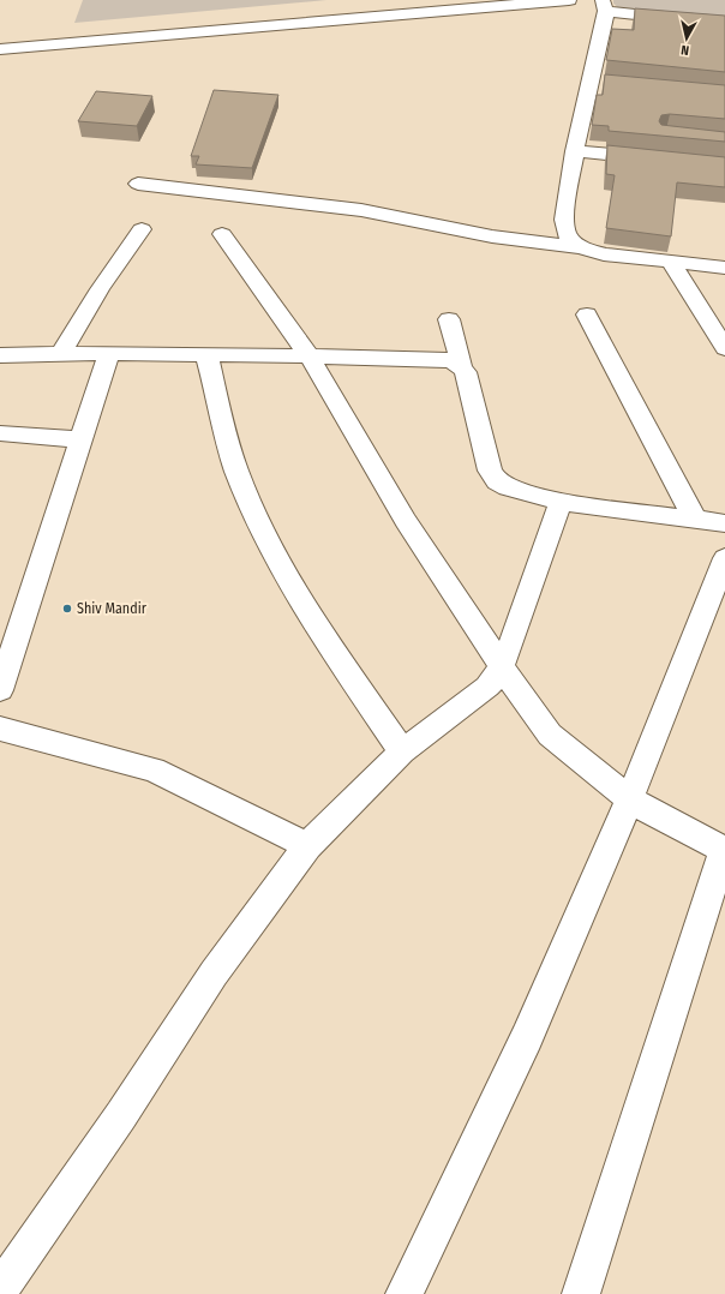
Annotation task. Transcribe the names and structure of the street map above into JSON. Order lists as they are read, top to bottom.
{
  "places": ["Shiv Mandir"],
  "north": "bottom"
}
